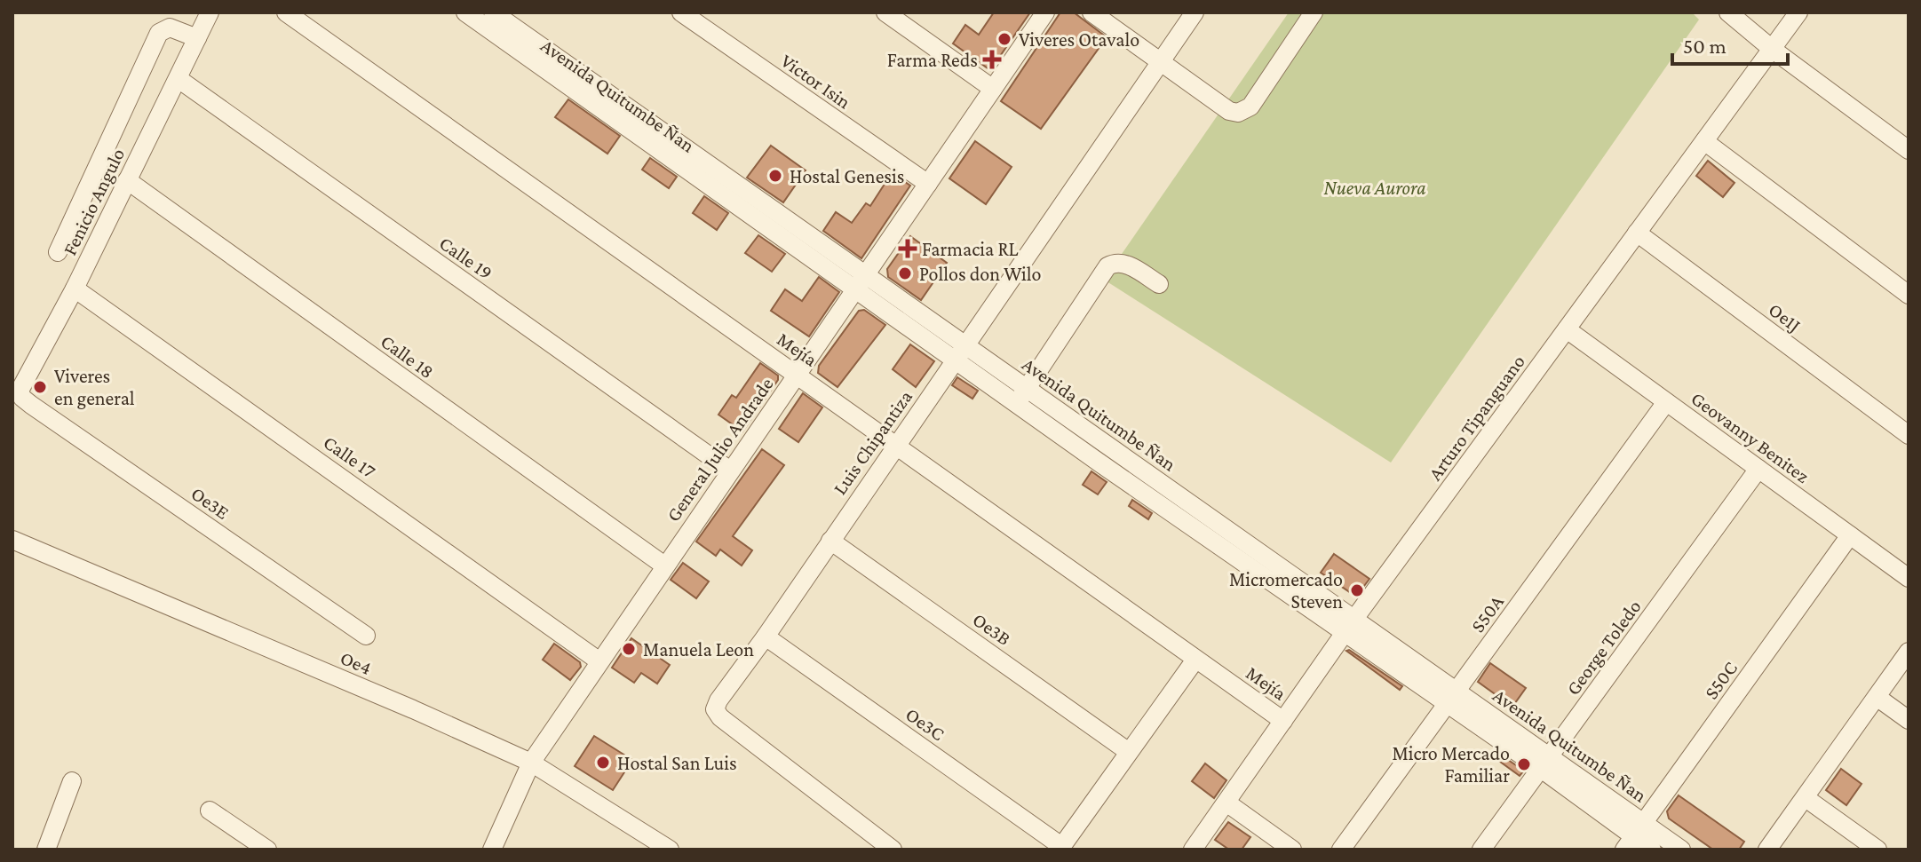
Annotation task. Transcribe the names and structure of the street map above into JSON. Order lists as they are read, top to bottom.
{
  "streets": {
    "street": [
      "Victor Isin",
      "Avenida Quitumbe Ñan",
      "Fenicio Angulo",
      "Calle 19",
      "Oe1J",
      "Mejía",
      "Calle 18",
      "Arturo Tipanguano",
      "Geovanny Benitez",
      "Luis Chipantiza",
      "General Julio Andrade",
      "Calle 17",
      "Oe3E",
      "S50A",
      "Oe3B",
      "George Toledo",
      "Oe4",
      "S50C",
      "Oe3C"
    ]
  },
  "crossings": [
    ["Victor Isin", "General Julio Andrade"],
    ["Avenida Quitumbe Ñan", "Arturo Tipanguano"],
    ["Avenida Quitumbe Ñan", "Luis Chipantiza"],
    ["Avenida Quitumbe Ñan", "General Julio Andrade"],
    ["Avenida Quitumbe Ñan", "S50A"],
    ["Avenida Quitumbe Ñan", "George Toledo"],
    ["Avenida Quitumbe Ñan", "S50C"],
    ["Fenicio Angulo", "Calle 19"],
    ["Fenicio Angulo", "Calle 18"],
    ["Fenicio Angulo", "Calle 17"],
    ["Fenicio Angulo", "Oe3E"],
    ["Calle 19", "General Julio Andrade"],
    ["Oe1J", "Arturo Tipanguano"],
    ["Mejía", "Arturo Tipanguano"],
    ["Mejía", "Luis Chipantiza"],
    ["Mejía", "General Julio Andrade"],
    ["Calle 18", "General Julio Andrade"],
    ["Arturo Tipanguano", "Geovanny Benitez"],
    ["Geovanny Benitez", "S50A"],
    ["Geovanny Benitez", "George Toledo"],
    ["Geovanny Benitez", "S50C"],
    ["Luis Chipantiza", "Oe3B"],
    ["Luis Chipantiza", "Oe3C"],
    ["General Julio Andrade", "Calle 17"],
    ["General Julio Andrade", "Oe4"]
  ],
  "parks": ["Nueva Aurora"],
  "places": {
    "other": [
      "Viveres Otavalo",
      "Hostal Genesis",
      "Pollos don Wilo",
      "Viveres en general",
      "Micromercado Steven",
      "Manuela Leon",
      "Hostal San Luis",
      "Micro Mercado Familiar"
    ],
    "health": ["Farma Reds", "Farmacia RL"]
  },
  "scale_bar": "50 m"
}
